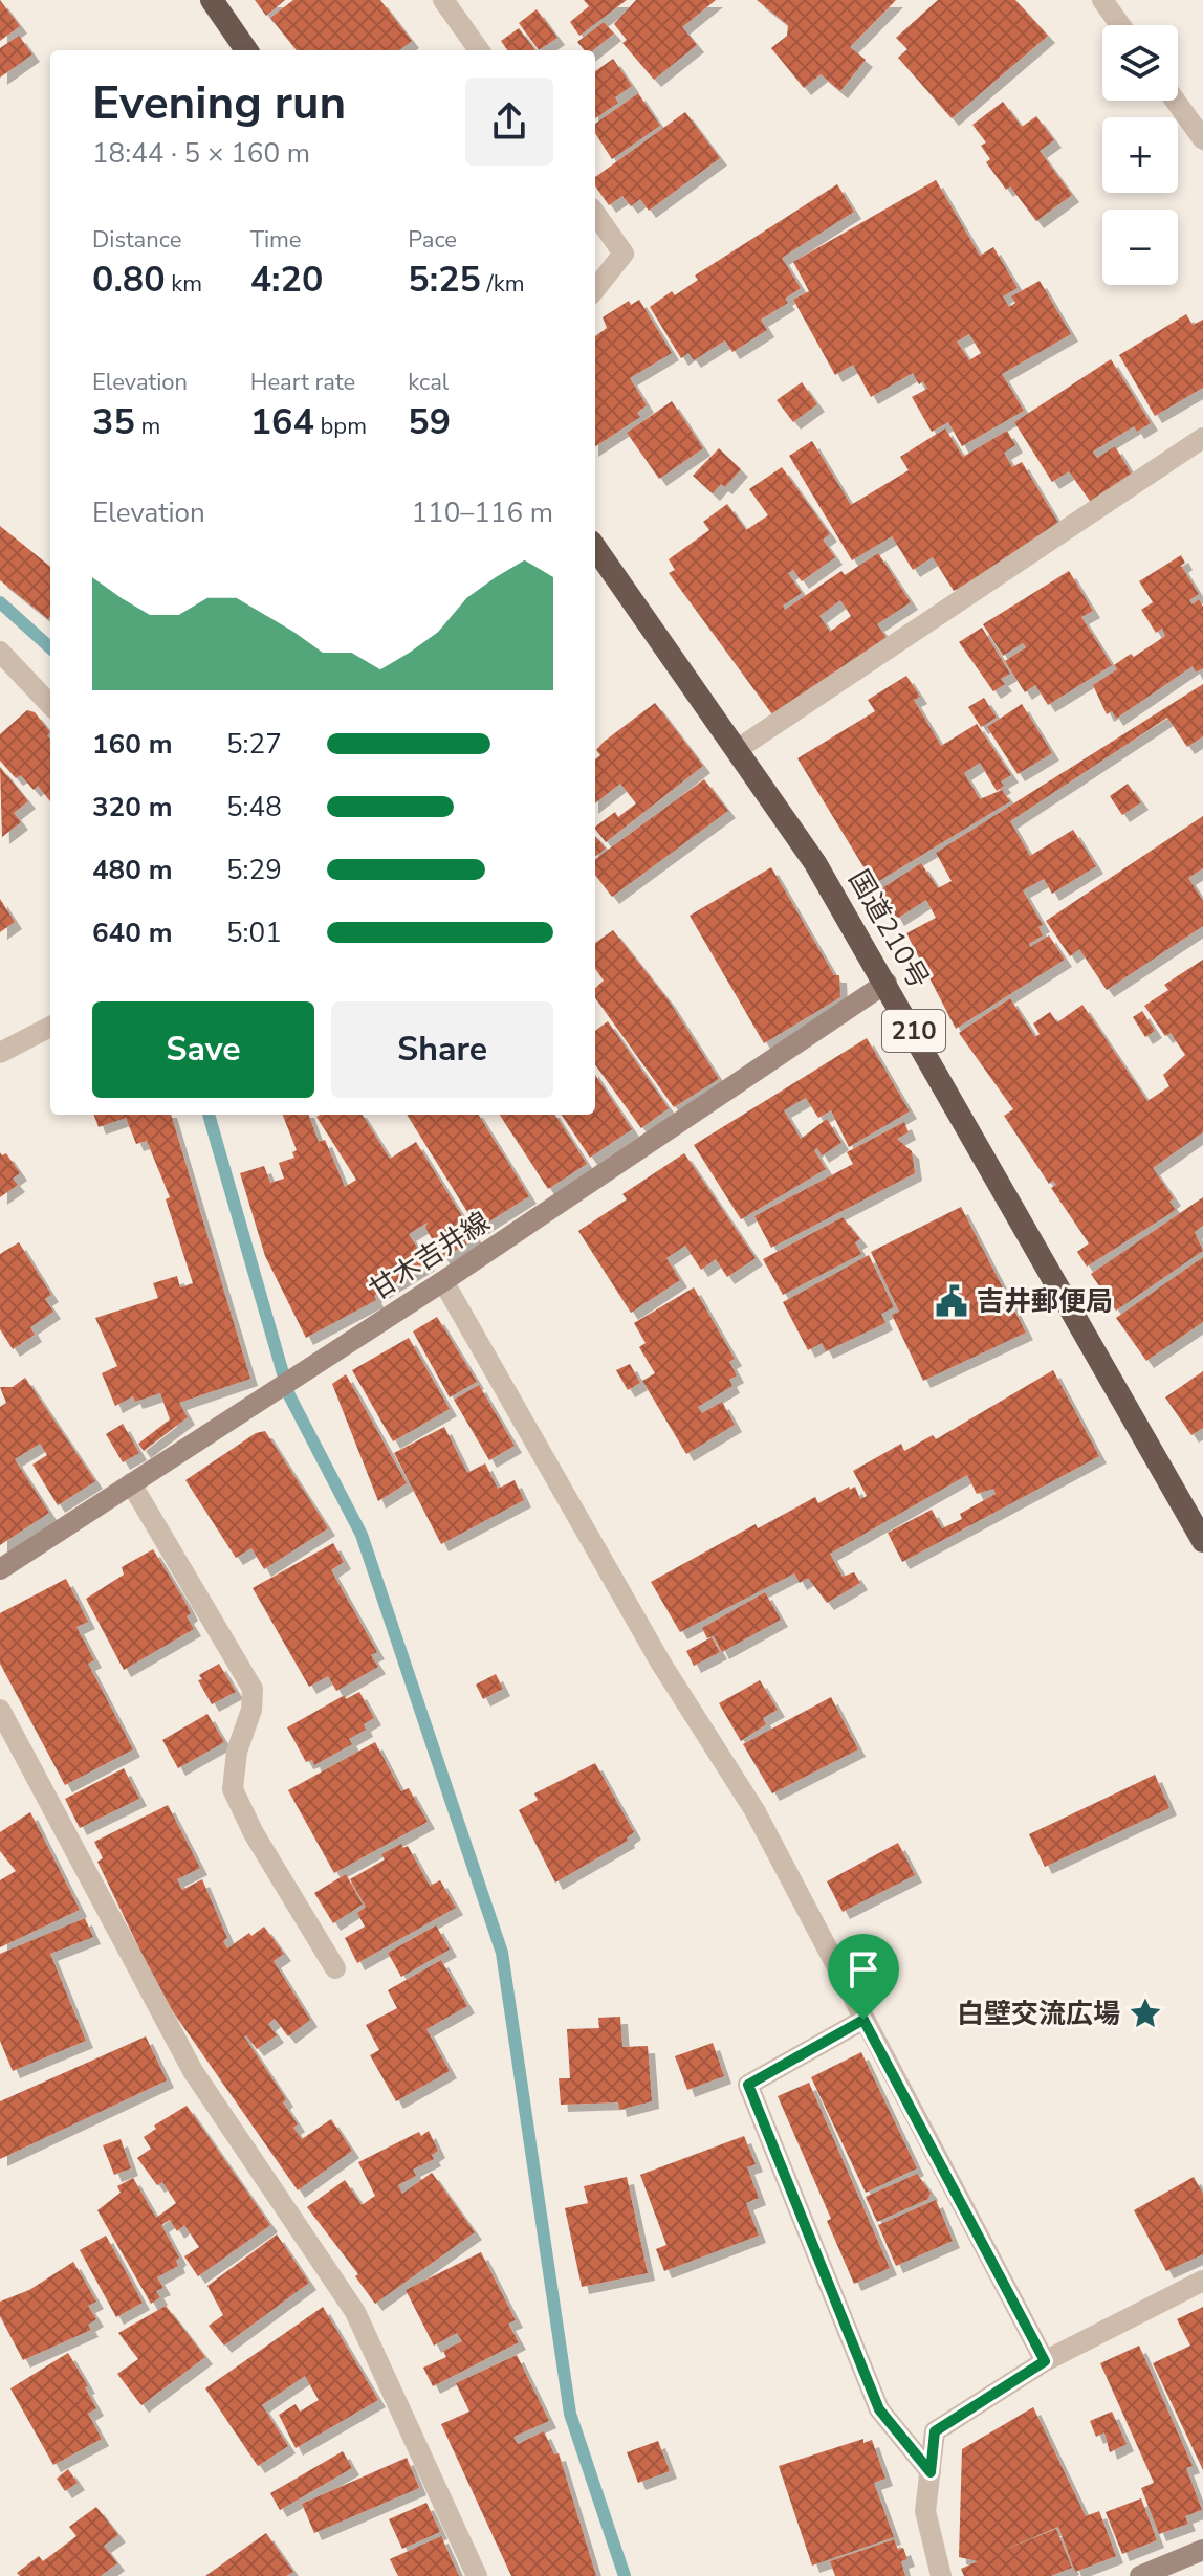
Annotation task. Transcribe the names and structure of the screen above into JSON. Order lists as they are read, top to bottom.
{
  "streets": {
    "highway": ["国道210号", "210"],
    "main road": ["甘木吉井線"]
  },
  "crossings": [
    ["国道210号", "甘木吉井線"]
  ],
  "places": {
    "public building": ["吉井郵便局"],
    "place": ["白壁交流広場"]
  },
  "page": {
    "map_buttons": ["+", "−"],
    "heading": ["Evening run", "18:44 · 5 × 160 m"],
    "stats": [
      ["Distance", "0.80 km"],
      ["Time", "4:20"],
      ["Pace", "5:25 /km"],
      ["Elevation", "35 m"],
      ["Heart rate", "164 bpm"],
      ["kcal", "59"]
    ],
    "chart": ["Elevation", "110–116 m"],
    "list": [
      {
        "name": "160 m",
        "note": "5:27"
      },
      {
        "name": "320 m",
        "note": "5:48"
      },
      {
        "name": "480 m",
        "note": "5:29"
      },
      {
        "name": "640 m",
        "note": "5:01"
      }
    ],
    "buttons": ["Save", "Share"]
  }
}
